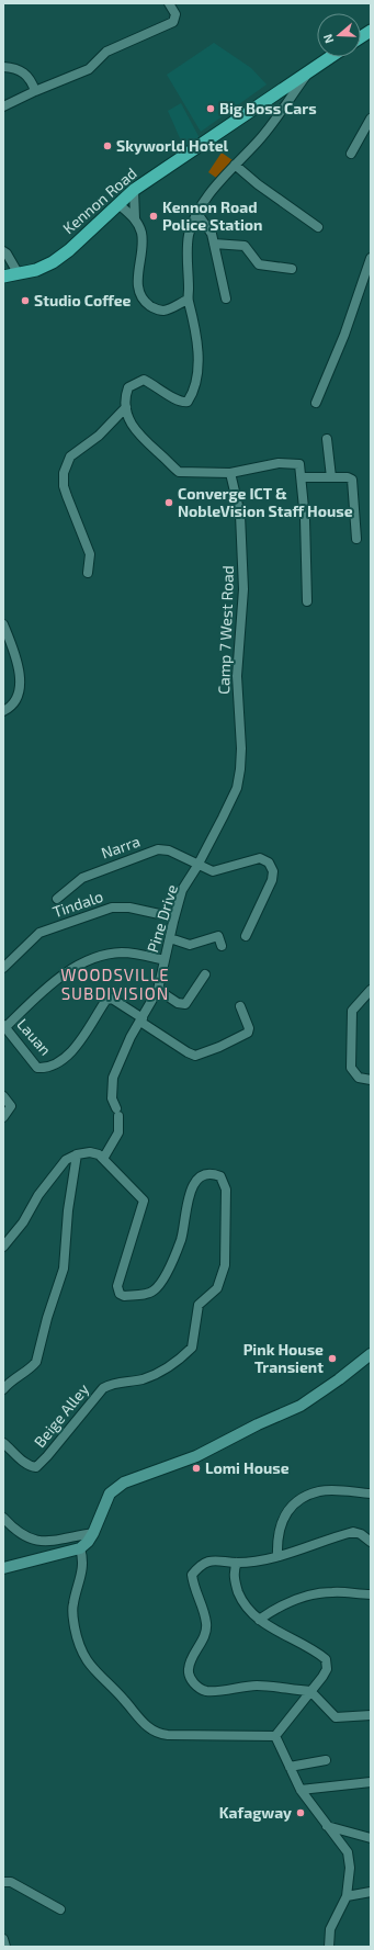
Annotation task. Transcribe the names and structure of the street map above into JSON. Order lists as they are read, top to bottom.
{
  "streets": {
    "highway": ["Kennon Road"],
    "street": [
      "Camp 7 West Road",
      "Narra",
      "Tindalo",
      "Pine Drive",
      "Lauan",
      "Beige Alley"
    ]
  },
  "crossings": [
    ["Camp 7 West Road", "Pine Drive"],
    ["Narra", "Pine Drive"],
    ["Tindalo", "Pine Drive"],
    ["Pine Drive", "Lauan"],
    ["Pine Drive", "Beige Alley"]
  ],
  "districts": ["WOODSVILLE SUBDIVISION"],
  "places": [
    "Big Boss Cars",
    "Skyworld Hotel",
    "Kennon Road Police Station",
    "Studio Coffee",
    "Converge ICT & NobleVision Staff House",
    "Pink House Transient",
    "Lomi House",
    "Kafagway"
  ],
  "north": "left"
}
